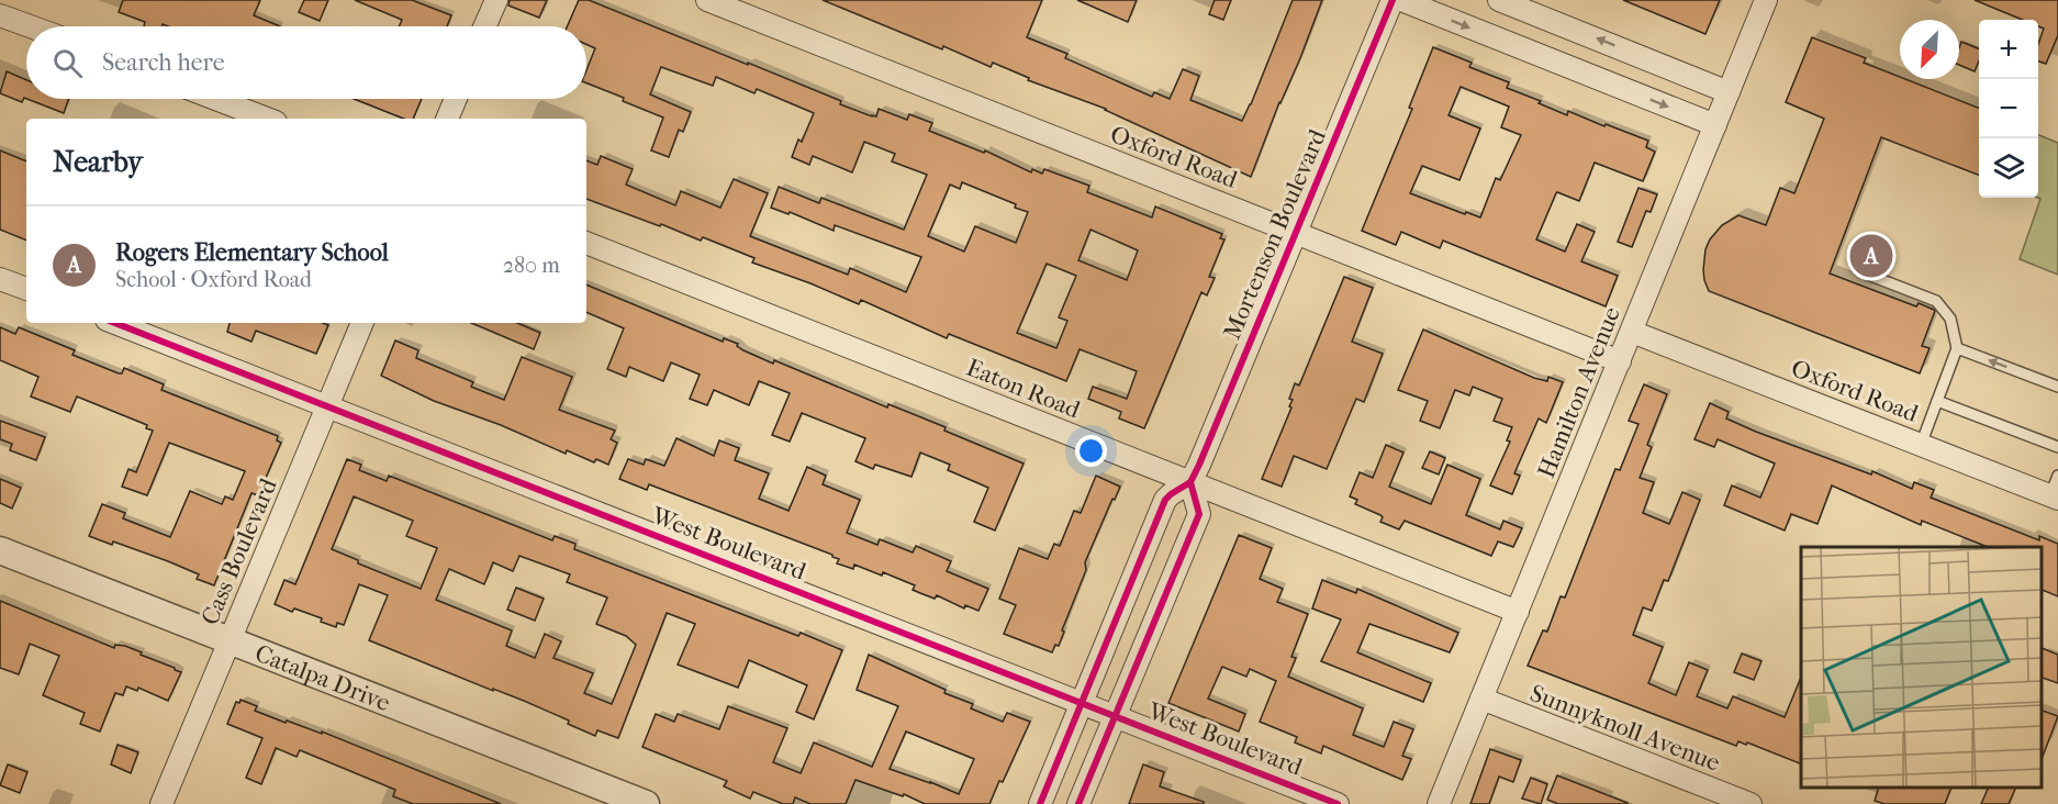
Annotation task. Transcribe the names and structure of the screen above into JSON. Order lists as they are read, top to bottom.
{
  "streets": {
    "street": [
      "Oxford Road",
      "Mortenson Boulevard",
      "Eaton Road",
      "Hamilton Avenue",
      "West Boulevard",
      "Cass Boulevard",
      "Catalpa Drive",
      "Sunnyknoll Avenue"
    ]
  },
  "crossings": [
    ["Oxford Road", "Mortenson Boulevard"],
    ["Oxford Road", "Hamilton Avenue"],
    ["Mortenson Boulevard", "Eaton Road"],
    ["Eaton Road", "Hamilton Avenue"],
    ["Hamilton Avenue", "Sunnyknoll Avenue"],
    ["West Boulevard", "Cass Boulevard"],
    ["Cass Boulevard", "Catalpa Drive"]
  ],
  "north": "bottom left",
  "page": {
    "map_buttons": ["+", "−"],
    "search": "Search here",
    "heading": "Nearby",
    "list": [
      {
        "mark": "A",
        "name": "Rogers Elementary School",
        "note": "School · Oxford Road",
        "value": "280 m"
      }
    ],
    "pins": "A"
  }
}
